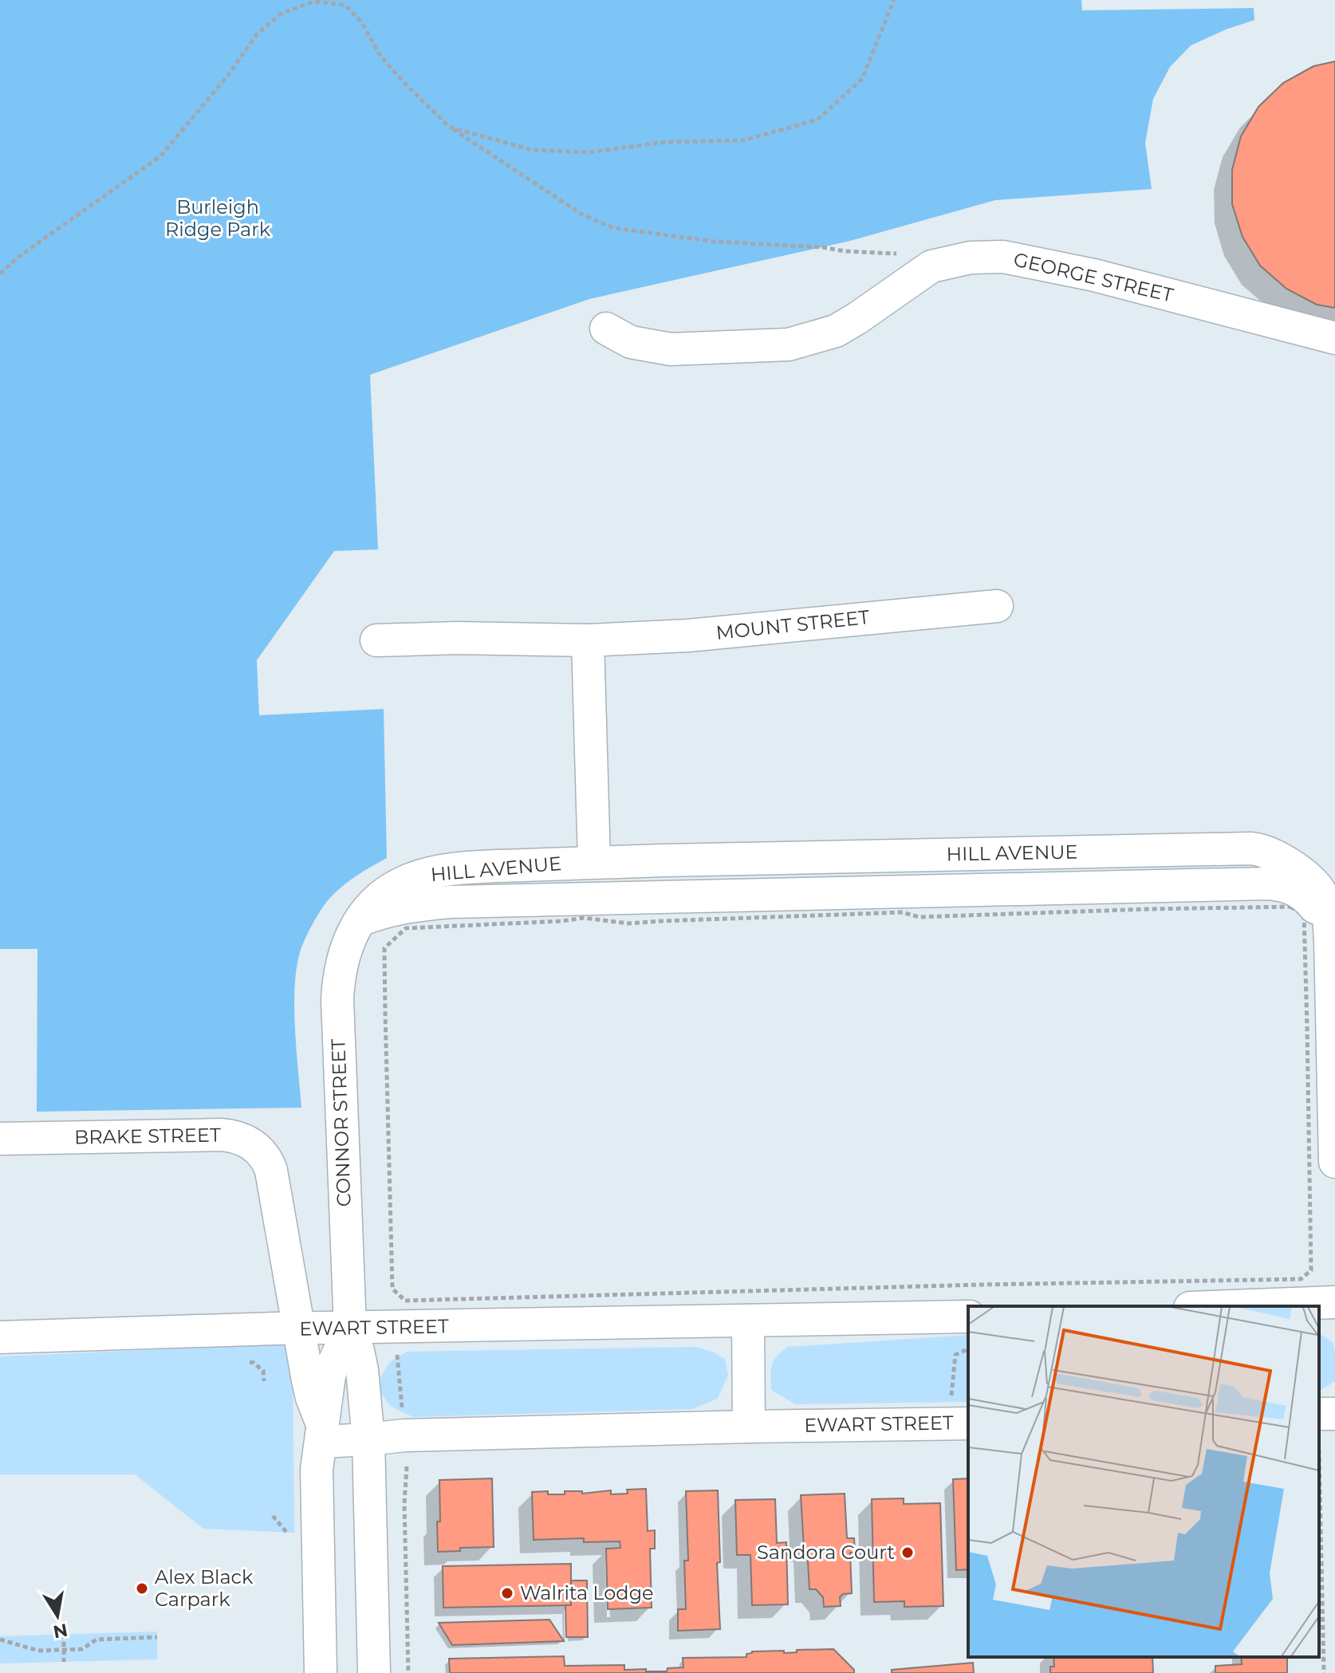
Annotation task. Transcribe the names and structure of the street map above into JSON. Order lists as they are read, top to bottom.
{
  "streets": {
    "street": [
      "GEORGE STREET",
      "MOUNT STREET",
      "HILL AVENUE",
      "CONNOR STREET",
      "BRAKE STREET",
      "EWART STREET"
    ]
  },
  "crossings": [
    ["HILL AVENUE", "CONNOR STREET"],
    ["CONNOR STREET", "BRAKE STREET"],
    ["CONNOR STREET", "EWART STREET"],
    ["BRAKE STREET", "EWART STREET"]
  ],
  "parks": ["Burleigh Ridge Park"],
  "places": ["Sandora Court", "Alex Black Carpark", "Walrita Lodge"],
  "north": "bottom"
}
